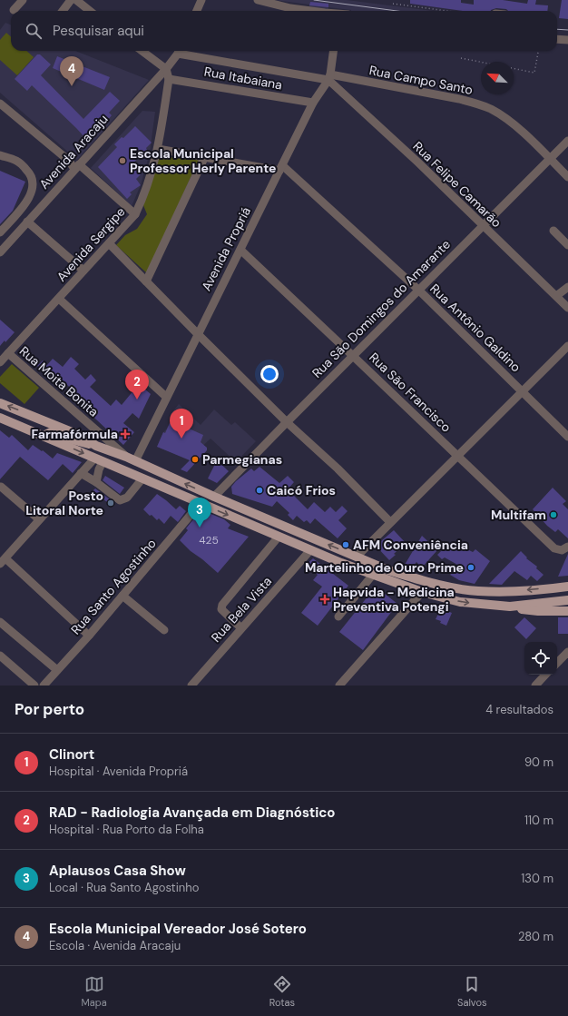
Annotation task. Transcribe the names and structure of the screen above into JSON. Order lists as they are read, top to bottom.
{
  "streets": {
    "street": [
      "Rua Itabaiana",
      "Rua Campo Santo",
      "Avenida Aracaju",
      "Rua Felipe Camarão",
      "Avenida Sergipe",
      "Avenida Propriá",
      "Rua São Domingos do Amarante",
      "Rua Antônio Galdino",
      "Rua Moita Bonita",
      "Rua São Francisco",
      "Rua Santo Agostinho",
      "Rua Bela Vista"
    ]
  },
  "crossings": [
    ["Rua Itabaiana", "Avenida Sergipe"],
    ["Rua Itabaiana", "Avenida Propriá"],
    ["Rua Campo Santo", "Rua Felipe Camarão"],
    ["Rua Campo Santo", "Avenida Propriá"],
    ["Rua Campo Santo", "Rua São Domingos do Amarante"],
    ["Rua Felipe Camarão", "Avenida Propriá"],
    ["Rua Felipe Camarão", "Rua São Domingos do Amarante"],
    ["Avenida Sergipe", "Rua Moita Bonita"],
    ["Avenida Propriá", "Rua Antônio Galdino"],
    ["Avenida Propriá", "Rua Moita Bonita"],
    ["Avenida Propriá", "Rua São Francisco"],
    ["Rua São Domingos do Amarante", "Rua Antônio Galdino"],
    ["Rua São Domingos do Amarante", "Rua São Francisco"]
  ],
  "places": {
    "other": [
      "Escola Municipal Professor Herly Parente",
      "Parmegianas",
      "Caicó Frios",
      "Posto Litoral Norte",
      "Multifam",
      "AFM Conveniência",
      "Martelinho de Ouro Prime"
    ],
    "health": ["Farmafórmula", "Hapvida - Medicina Preventiva Potengi"]
  },
  "house_numbers": ["425"],
  "north": "top left",
  "page": {
    "search": "Pesquisar aqui",
    "pins": [
      "4",
      "2",
      "1",
      "3"
    ],
    "heading": ["Por perto", "4 resultados"],
    "list": [
      {
        "mark": "1",
        "name": "Clinort",
        "note": "Hospital · Avenida Propriá",
        "value": "90 m"
      },
      {
        "mark": "2",
        "name": "RAD - Radiologia Avançada em Diagnóstico",
        "note": "Hospital · Rua Porto da Folha",
        "value": "110 m"
      },
      {
        "mark": "3",
        "name": "Aplausos Casa Show",
        "note": "Local · Rua Santo Agostinho",
        "value": "130 m"
      },
      {
        "mark": "4",
        "name": "Escola Municipal Vereador José Sotero",
        "note": "Escola · Avenida Aracaju",
        "value": "280 m"
      }
    ],
    "nav": ["Mapa", "Rotas", "Salvos"]
  }
}
